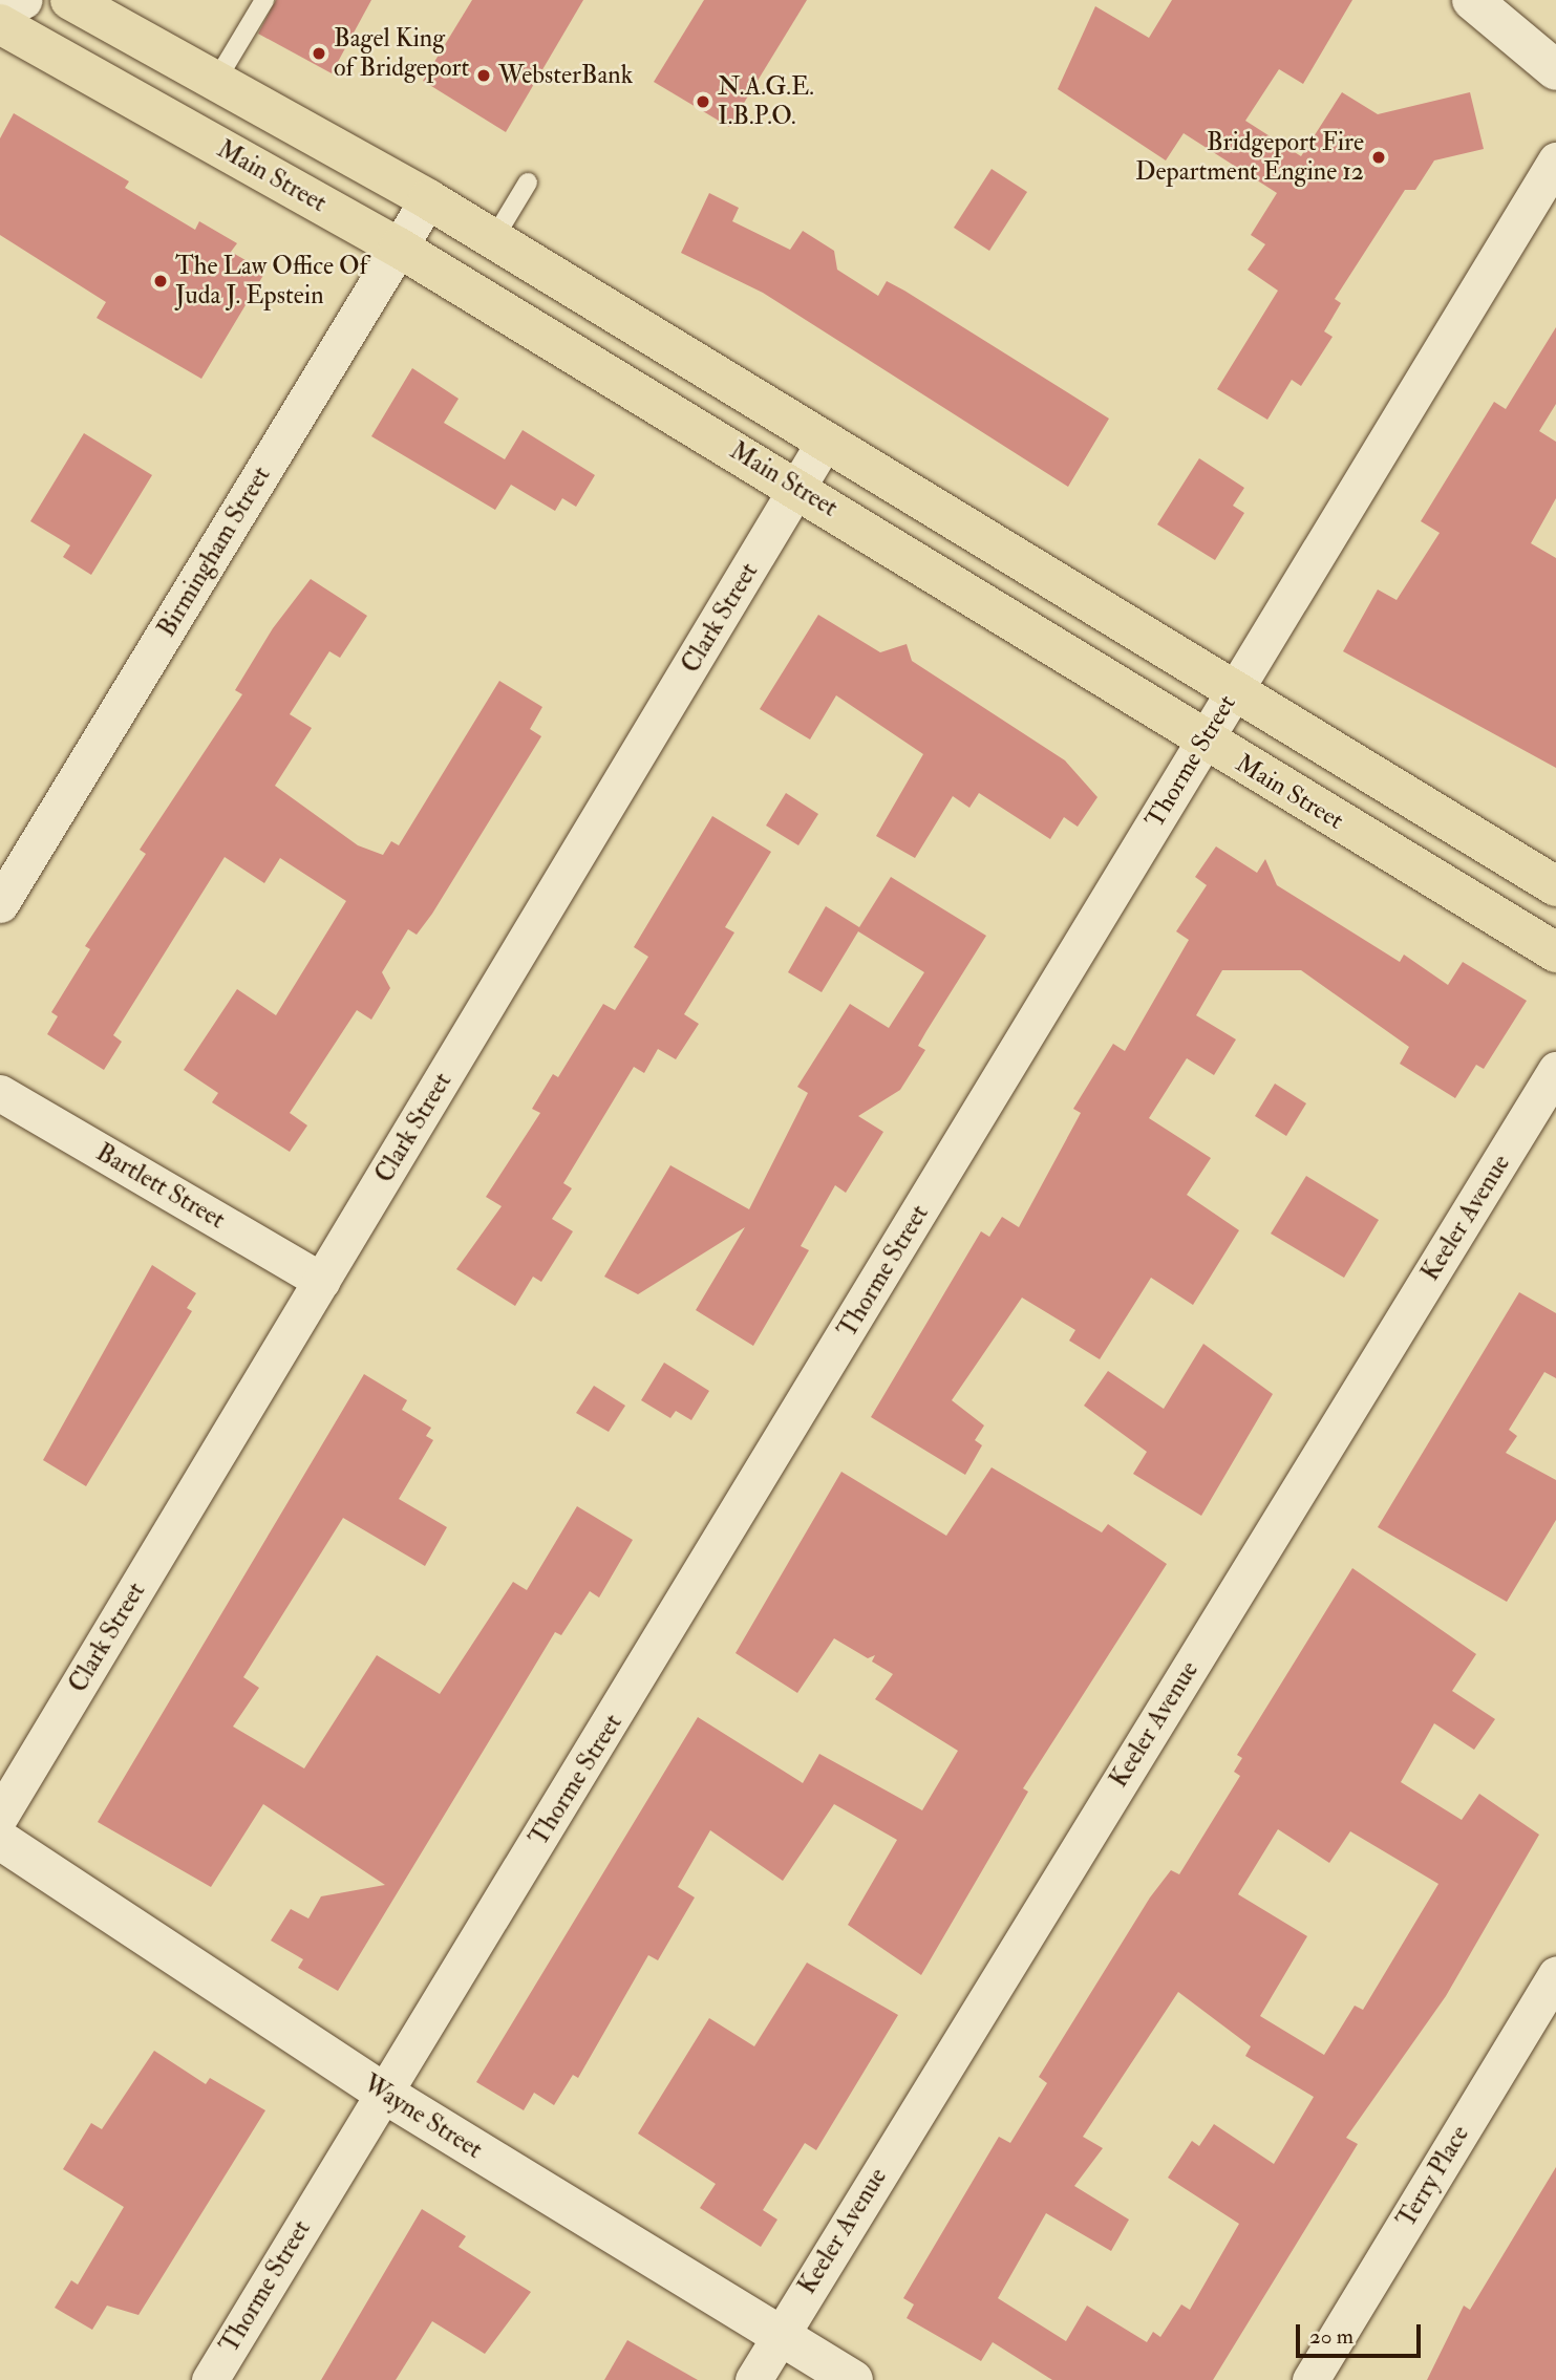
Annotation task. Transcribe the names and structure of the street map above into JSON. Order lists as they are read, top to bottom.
{
  "streets": {
    "main road": ["Main Street"],
    "street": [
      "Birmingham Street",
      "Clark Street",
      "Thorme Street",
      "Bartlett Street",
      "Keeler Avenue",
      "Wayne Street",
      "Terry Place"
    ]
  },
  "crossings": [
    ["Main Street", "Birmingham Street"],
    ["Main Street", "Clark Street"],
    ["Main Street", "Thorme Street"],
    ["Clark Street", "Bartlett Street"],
    ["Thorme Street", "Wayne Street"],
    ["Keeler Avenue", "Wayne Street"]
  ],
  "places": [
    "Bagel King of Bridgeport",
    "WebsterBank",
    "N.A.G.E. I.B.P.O.",
    "Bridgeport Fire Department Engine 12",
    "The Law Office Of Juda J. Epstein"
  ],
  "scale_bar": "20 m"
}
